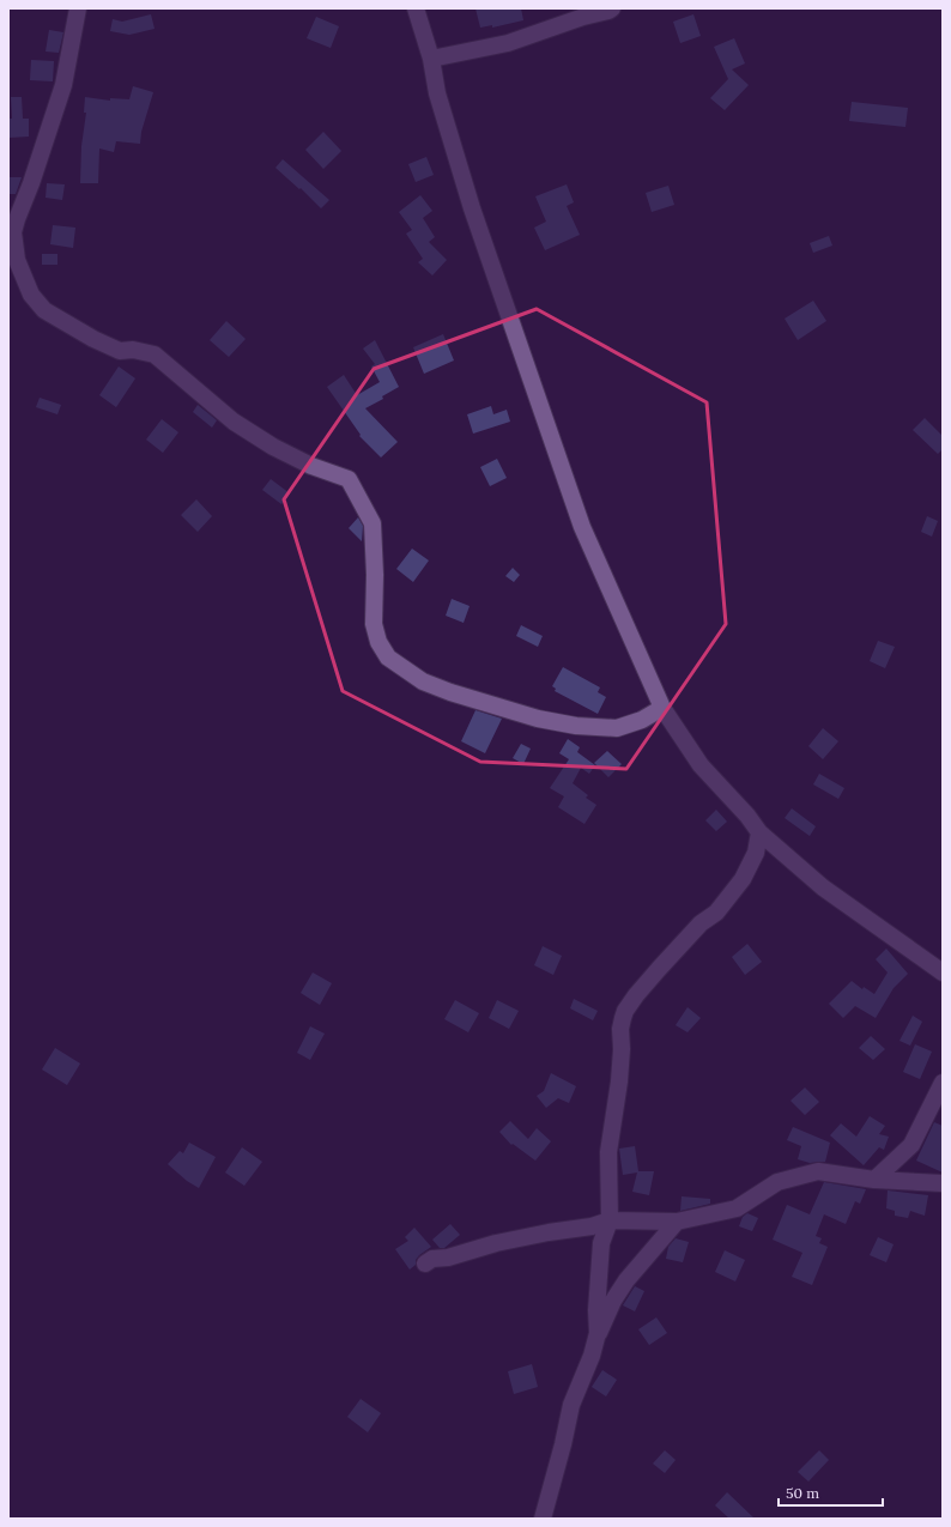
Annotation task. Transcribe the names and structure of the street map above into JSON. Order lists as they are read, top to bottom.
{
  "scale_bar": "50 m"
}
